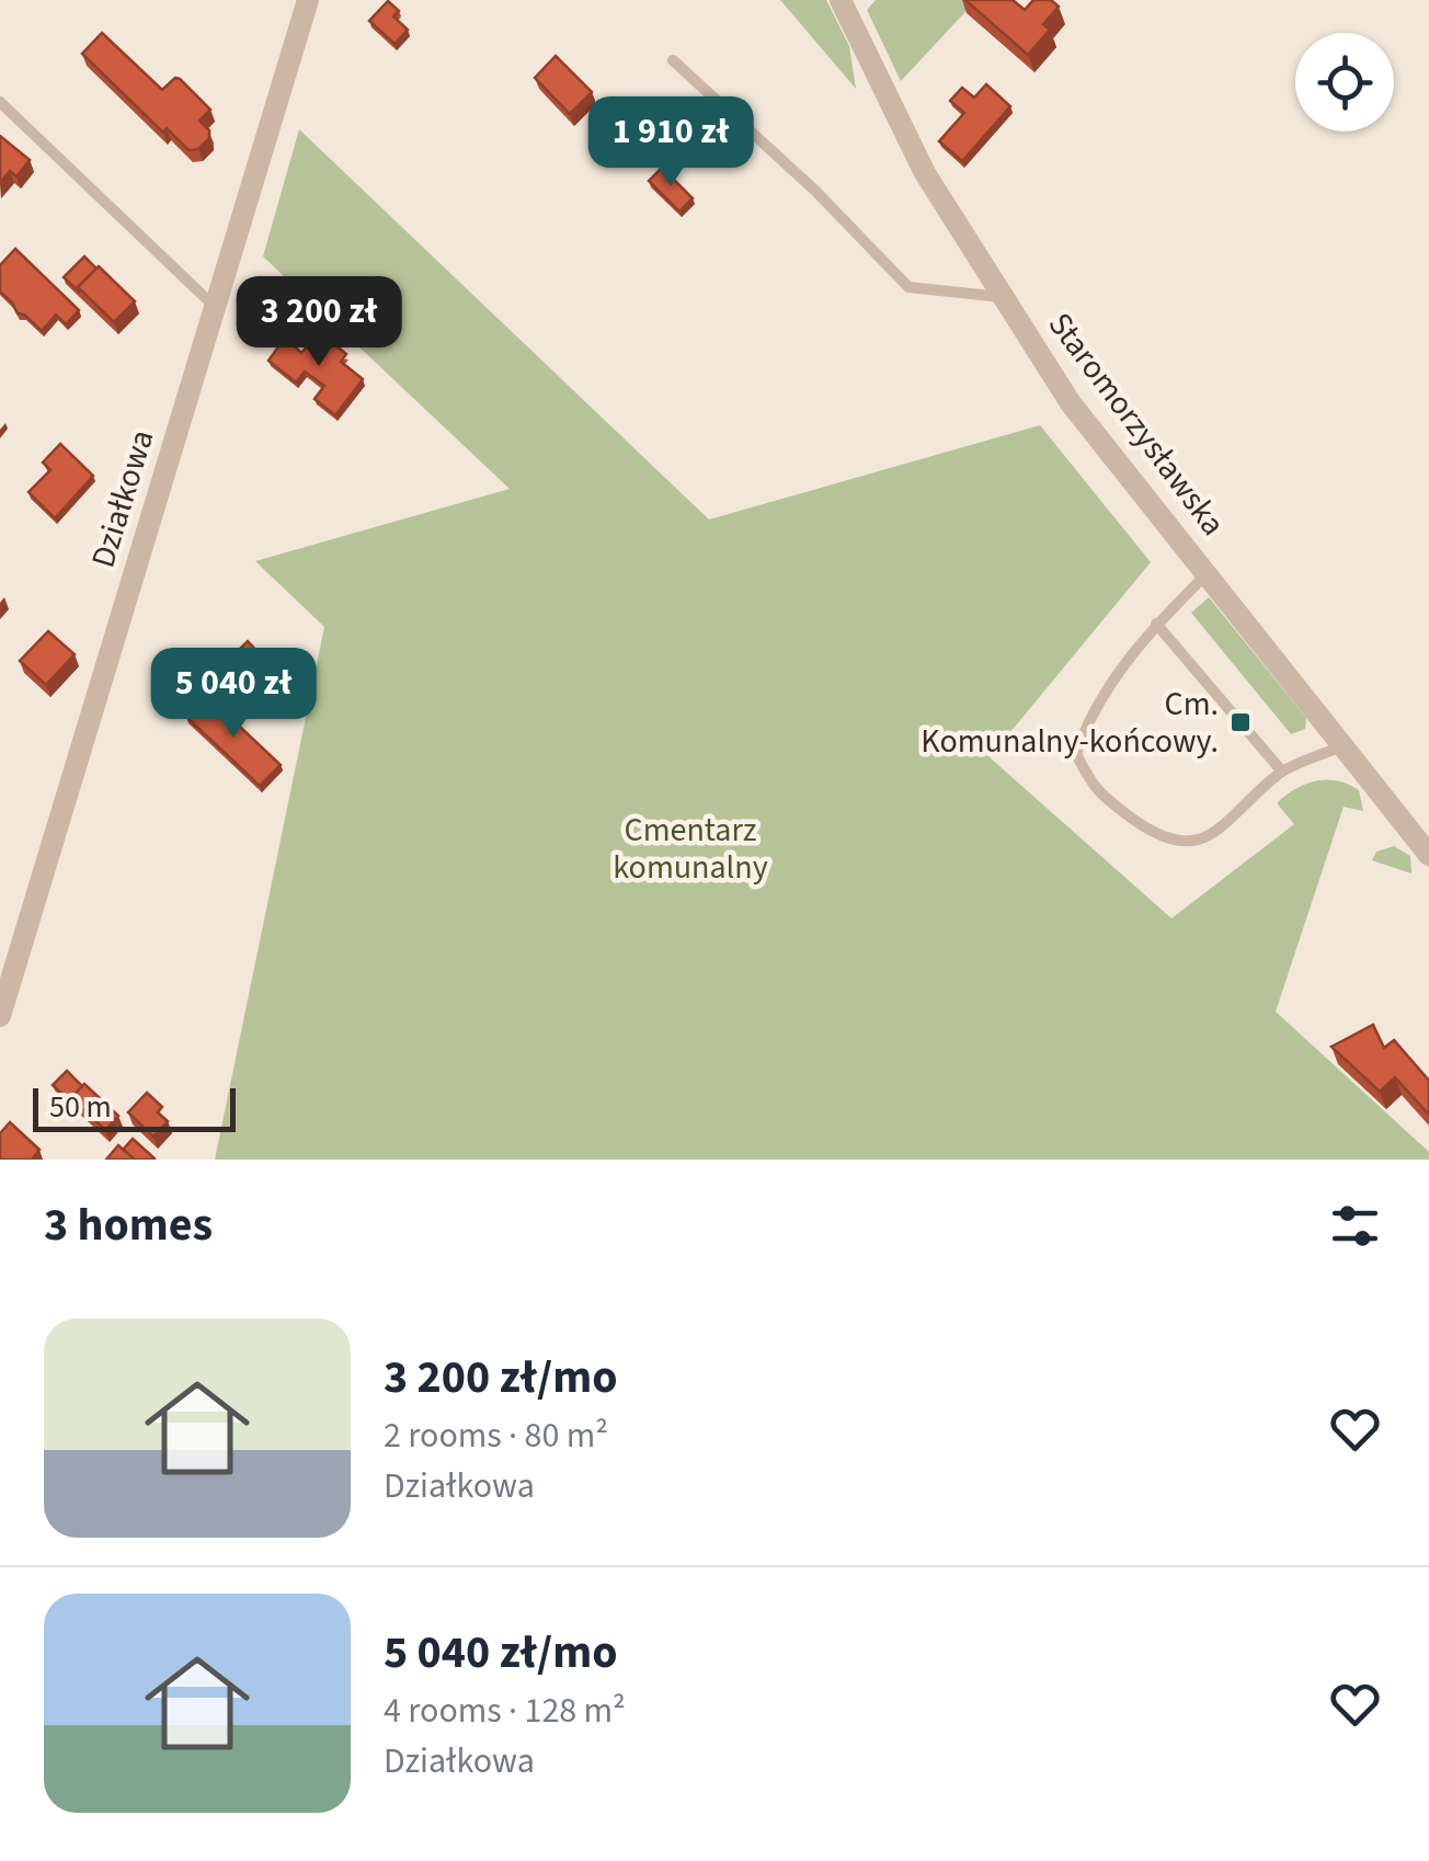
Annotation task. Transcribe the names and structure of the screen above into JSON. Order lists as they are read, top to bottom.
{
  "streets": {
    "street": ["Staromorzysławska", "Działkowa"]
  },
  "parks": ["Cmentarz komunalny"],
  "places": {
    "transit": ["Cm. Komunalny-końcowy."]
  },
  "scale_bar": "50 m",
  "page": {
    "price": ["1 910 zł", "3 200 zł", "5 040 zł"],
    "scale": "50 m",
    "heading": "3 homes",
    "list": [
      {
        "name": "3 200 zł/mo",
        "note": "2 rooms · 80 m² · Działkowa"
      },
      {
        "name": "5 040 zł/mo",
        "note": "4 rooms · 128 m² · Działkowa"
      }
    ]
  }
}
